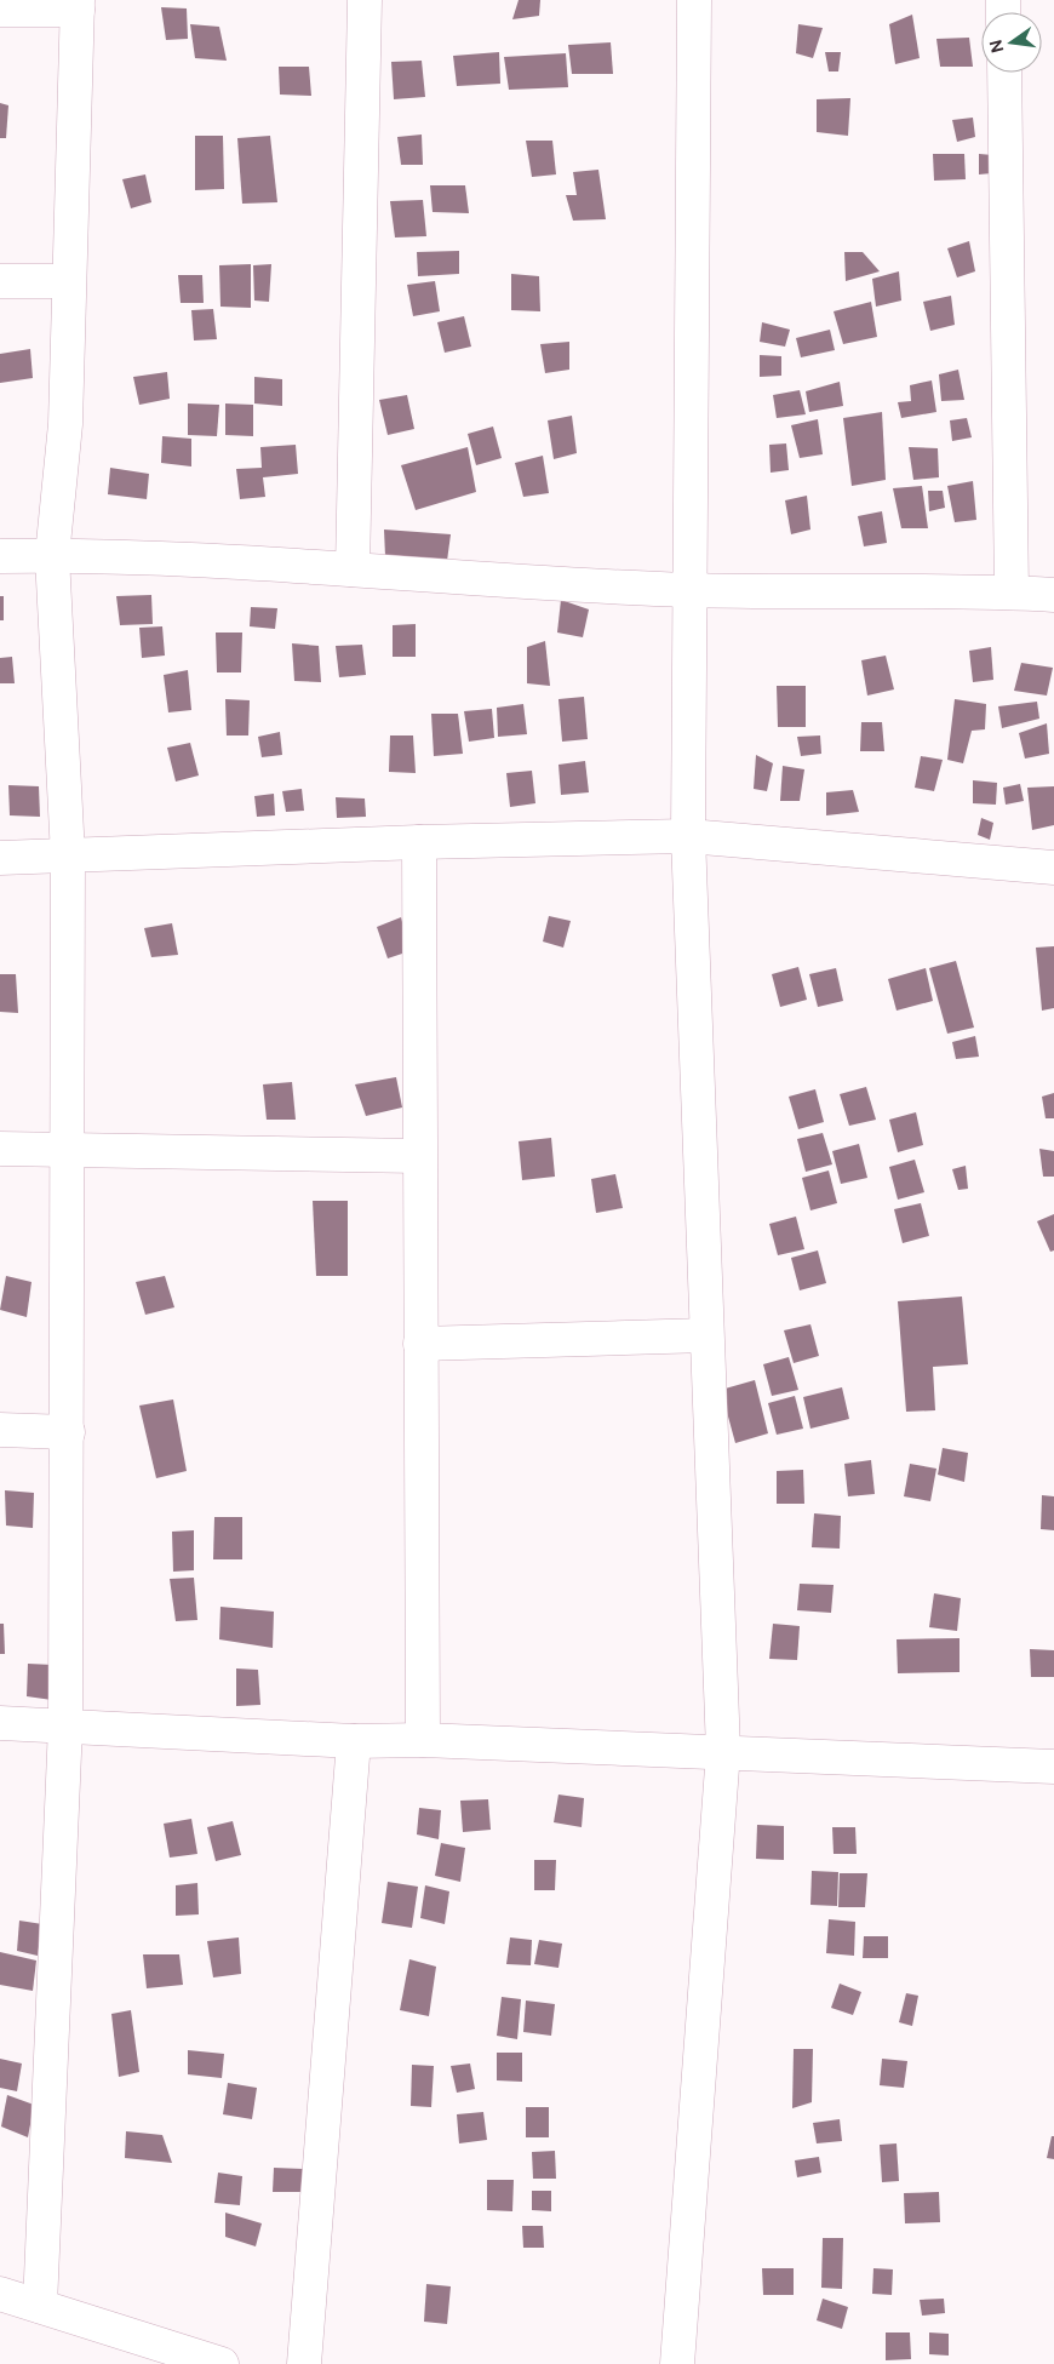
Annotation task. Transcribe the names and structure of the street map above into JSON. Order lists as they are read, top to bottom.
{
  "north": "left"
}
